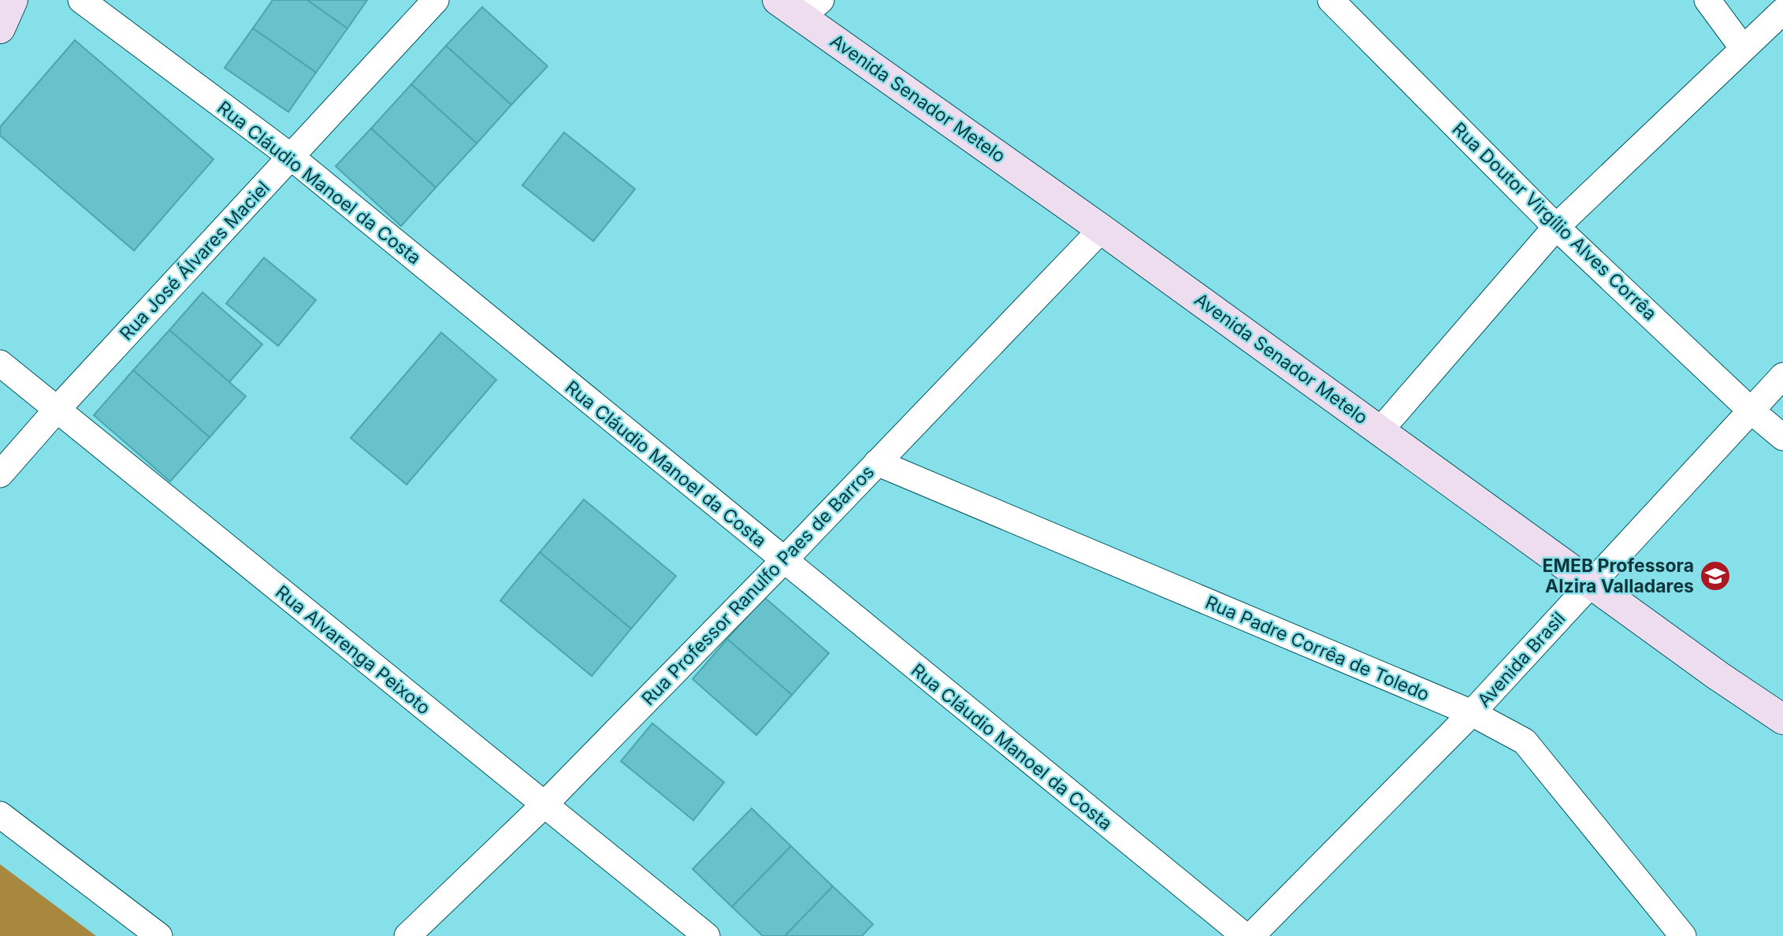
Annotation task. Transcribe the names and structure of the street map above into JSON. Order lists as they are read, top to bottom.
{
  "streets": {
    "main road": ["Avenida Senador Metelo"],
    "street": [
      "Rua Cláudio Manoel da Costa",
      "Rua Doutor Virgílio Alves Corrêa",
      "Rua José Álvares Maciel",
      "Rua Professor Ranulfo Paes de Barros",
      "Rua Padre Corrêa de Toledo",
      "Rua Alvarenga Peixoto",
      "Avenida Brasil"
    ]
  },
  "crossings": [
    ["Avenida Senador Metelo", "Rua Professor Ranulfo Paes de Barros"],
    ["Avenida Senador Metelo", "Avenida Brasil"],
    ["Rua Cláudio Manoel da Costa", "Rua José Álvares Maciel"],
    ["Rua Cláudio Manoel da Costa", "Rua Professor Ranulfo Paes de Barros"],
    ["Rua Doutor Virgílio Alves Corrêa", "Avenida Brasil"],
    ["Rua José Álvares Maciel", "Rua Alvarenga Peixoto"],
    ["Rua Professor Ranulfo Paes de Barros", "Rua Padre Corrêa de Toledo"],
    ["Rua Professor Ranulfo Paes de Barros", "Rua Alvarenga Peixoto"],
    ["Rua Padre Corrêa de Toledo", "Avenida Brasil"]
  ],
  "places": {
    "school or university": ["EMEB Professora Alzira Valladares"]
  }
}
